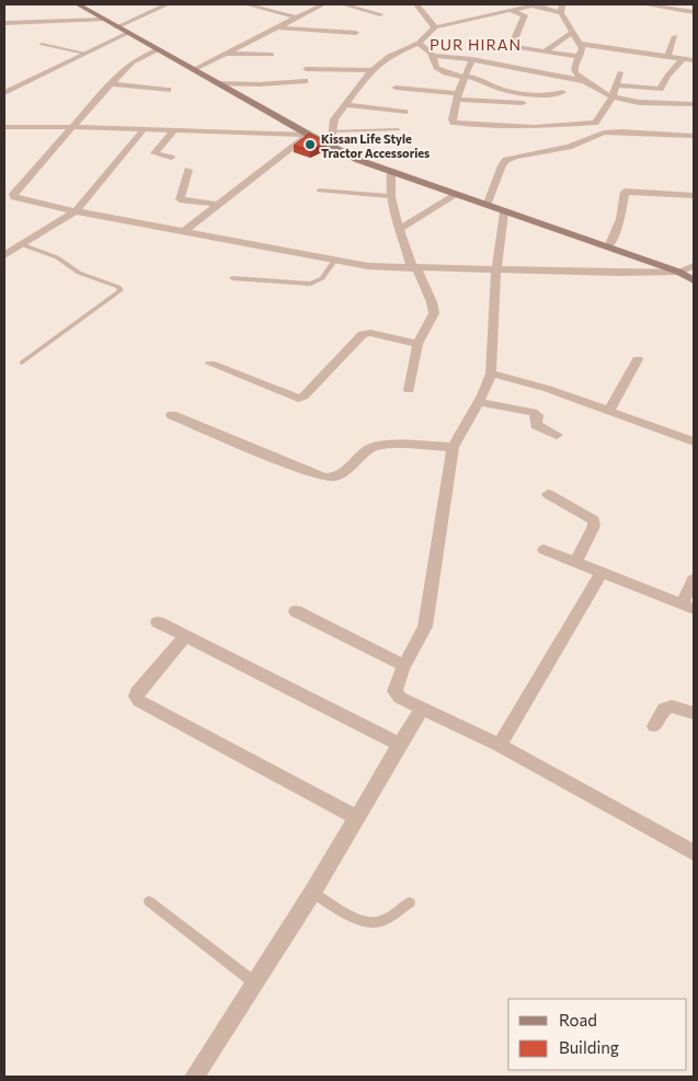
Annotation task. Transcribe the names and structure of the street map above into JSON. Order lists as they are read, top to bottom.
{
  "districts": ["PUR HIRAN"],
  "places": ["Kissan Life Style Tractor Accessories"],
  "legend": ["Road", "Building"]
}
